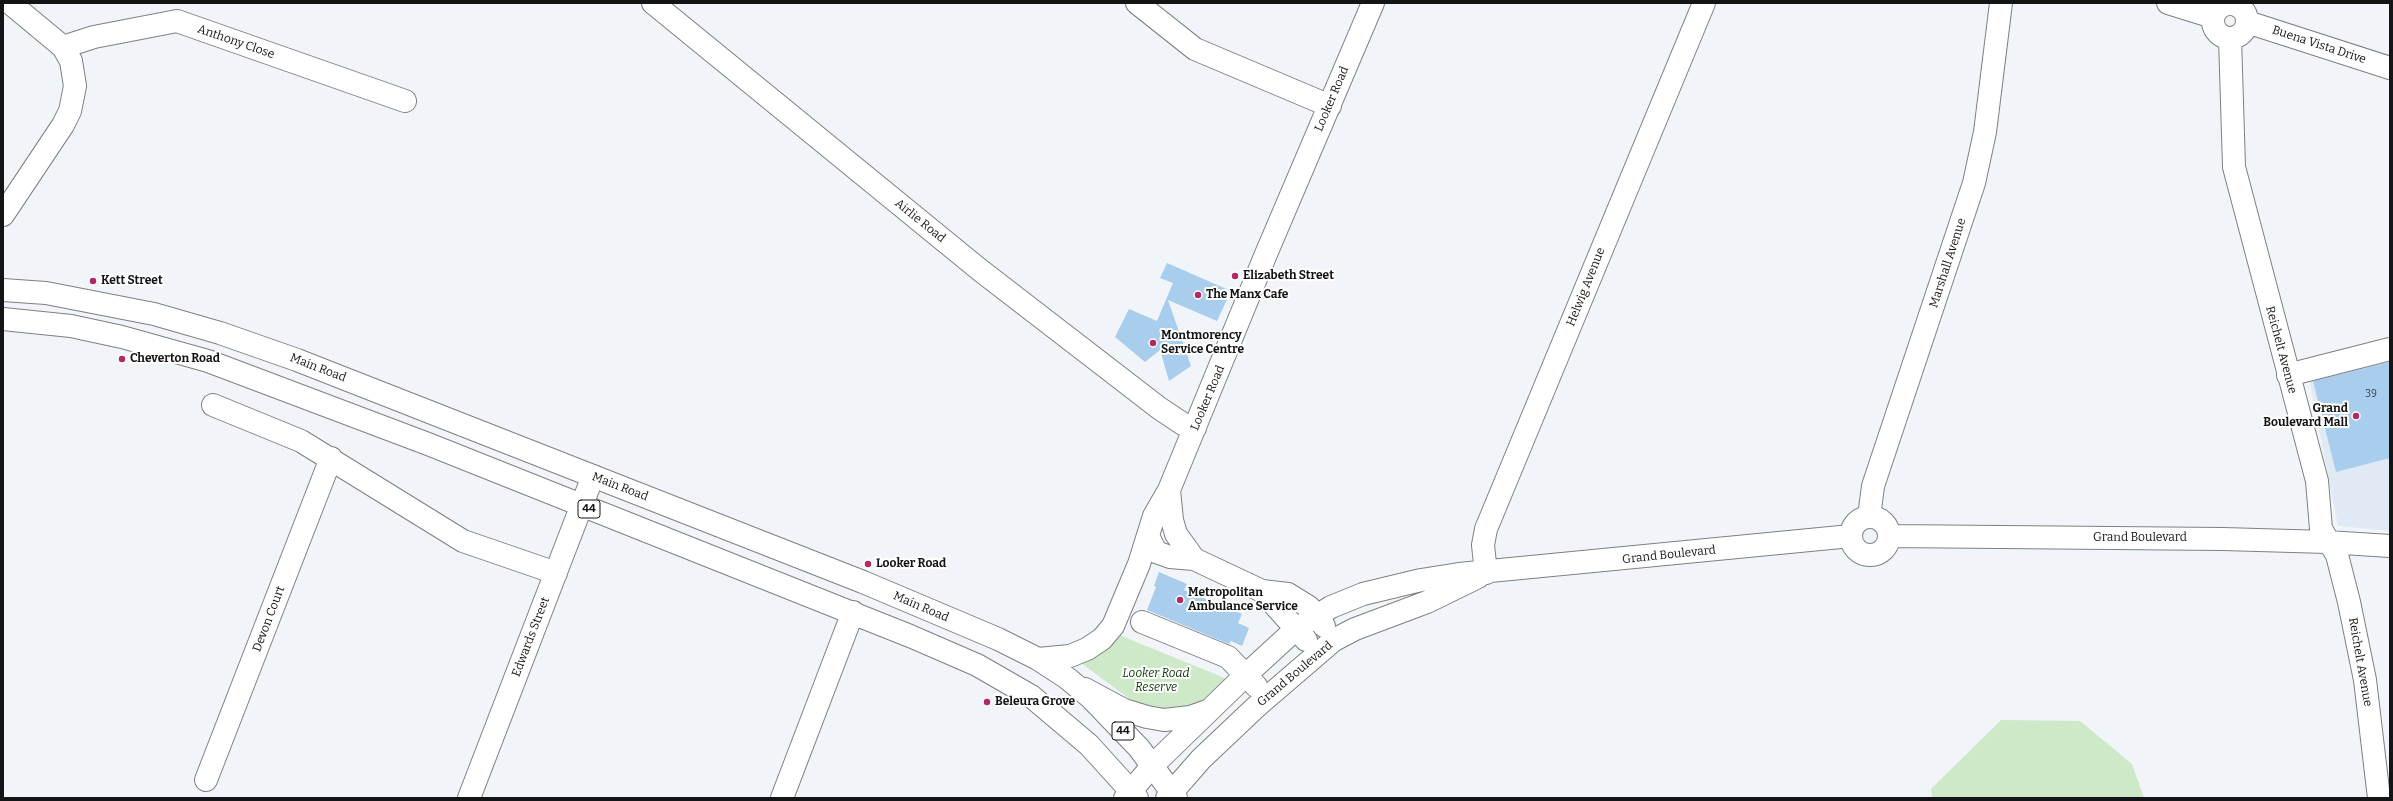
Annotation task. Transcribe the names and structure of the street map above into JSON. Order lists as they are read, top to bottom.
{
  "streets": {
    "street": [
      "Anthony Close",
      "Buena Vista Drive",
      "Looker Road",
      "Airlie Road",
      "Marshall Avenue",
      "Helwig Avenue",
      "Reichelt Avenue",
      "Main Road",
      "44",
      "Grand Boulevard",
      "Devon Court",
      "Edwards Street"
    ]
  },
  "crossings": [
    ["Buena Vista Drive", "Reichelt Avenue"],
    ["Looker Road", "Airlie Road"],
    ["Looker Road", "Main Road"],
    ["Marshall Avenue", "Grand Boulevard"],
    ["Helwig Avenue", "Grand Boulevard"],
    ["Reichelt Avenue", "Grand Boulevard"],
    ["Main Road", "Grand Boulevard"],
    ["Main Road", "Edwards Street"],
    ["44", "Edwards Street"]
  ],
  "parks": ["Looker Road Reserve"],
  "places": [
    "Elizabeth Street",
    "Kett Street",
    "The Manx Cafe",
    "Montmorency Service Centre",
    "Cheverton Road",
    "Grand Boulevard Mall",
    "Looker Road",
    "Metropolitan Ambulance Service",
    "Beleura Grove"
  ],
  "house_numbers": ["39"]
}
